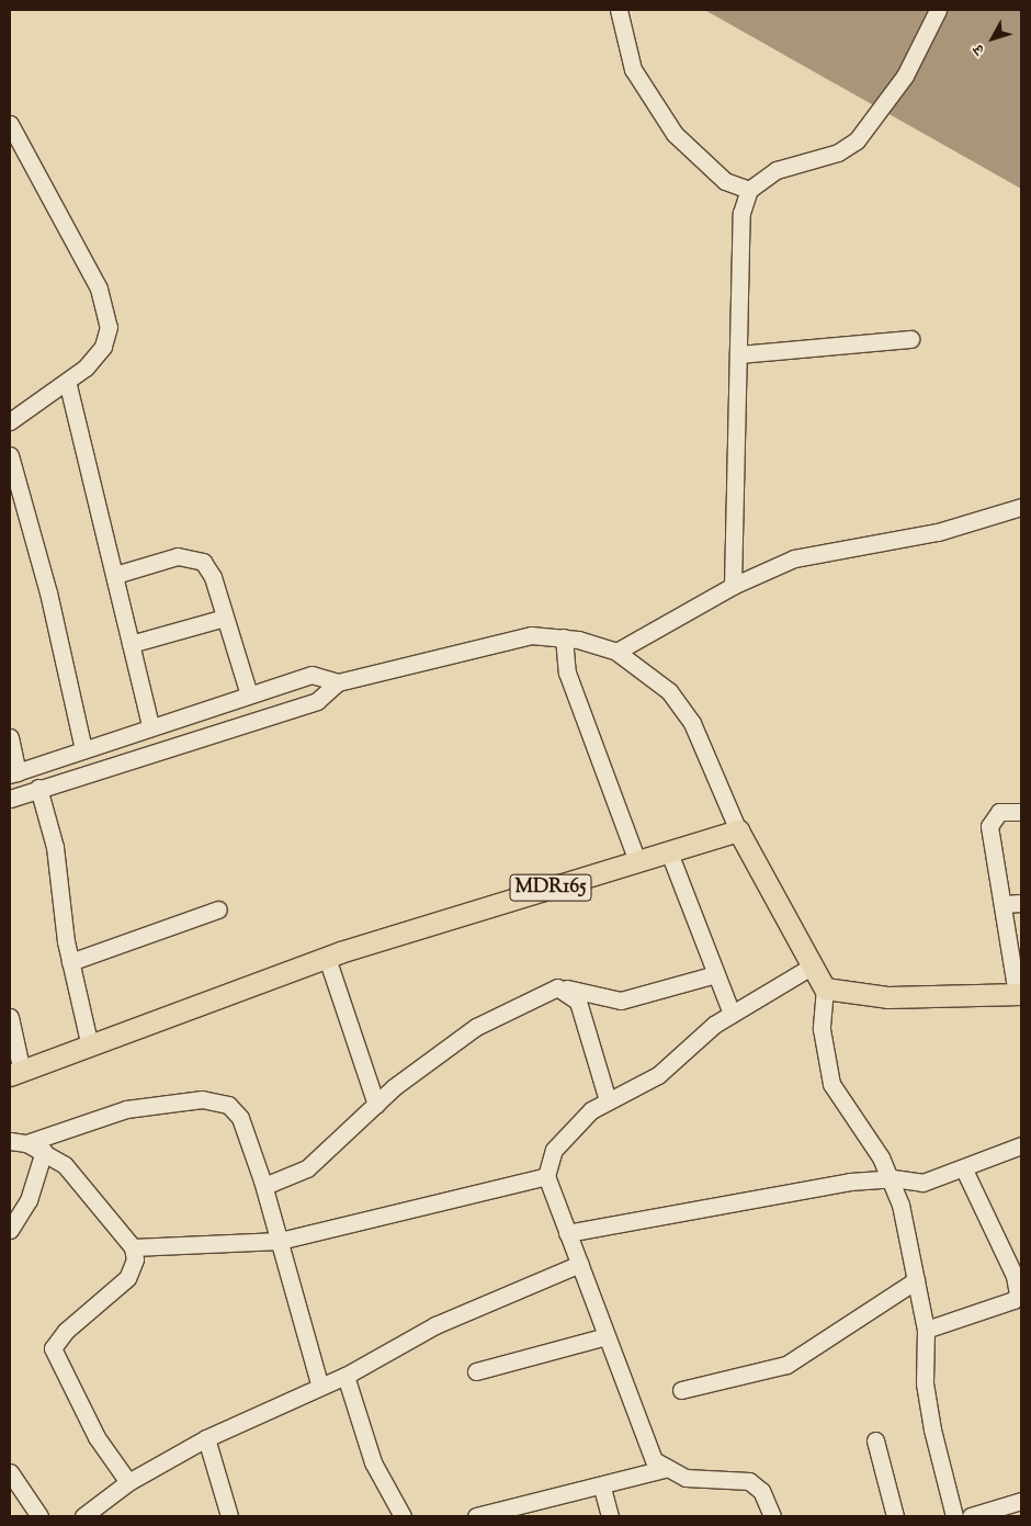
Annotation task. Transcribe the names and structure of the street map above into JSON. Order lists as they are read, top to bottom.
{
  "streets": {
    "main road": ["MDR165"]
  },
  "north": "bottom left"
}
